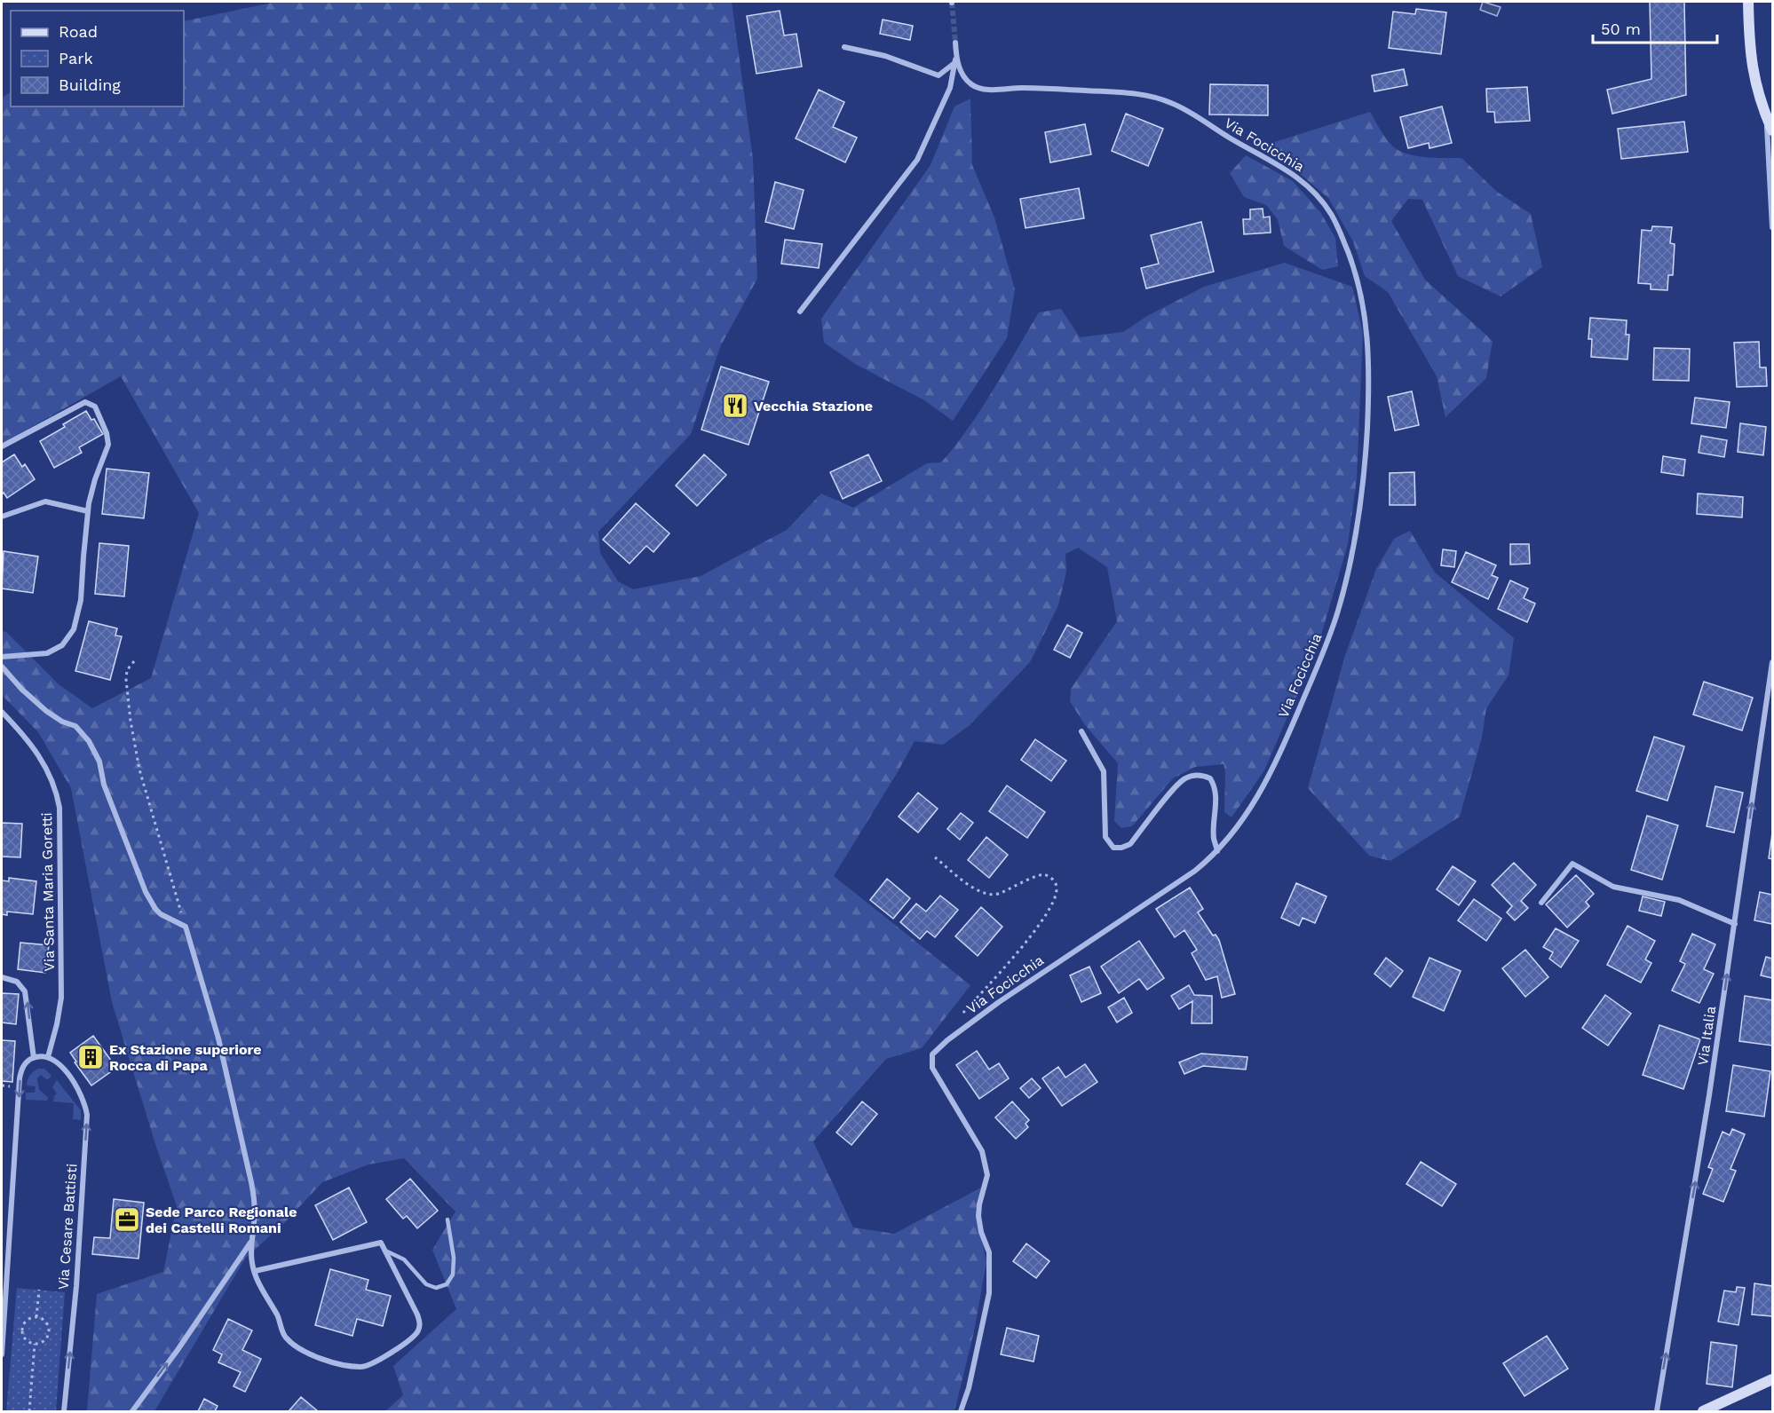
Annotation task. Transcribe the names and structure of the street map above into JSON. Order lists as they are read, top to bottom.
{
  "streets": {
    "street": [
      "Via Focicchia",
      "Via Santa Maria Goretti",
      "Via Italia",
      "Via Cesare Battisti"
    ]
  },
  "crossings": [
    ["Via Santa Maria Goretti", "Via Cesare Battisti"]
  ],
  "one_way": ["Via Italia", "Via Cesare Battisti"],
  "places": {
    "restaurant": ["Vecchia Stazione"],
    "building": ["Ex Stazione superiore Rocca di Papa"],
    "office": ["Sede Parco Regionale dei Castelli Romani"]
  },
  "legend": ["Road", "Park", "Building"],
  "scale_bar": "50 m"
}
